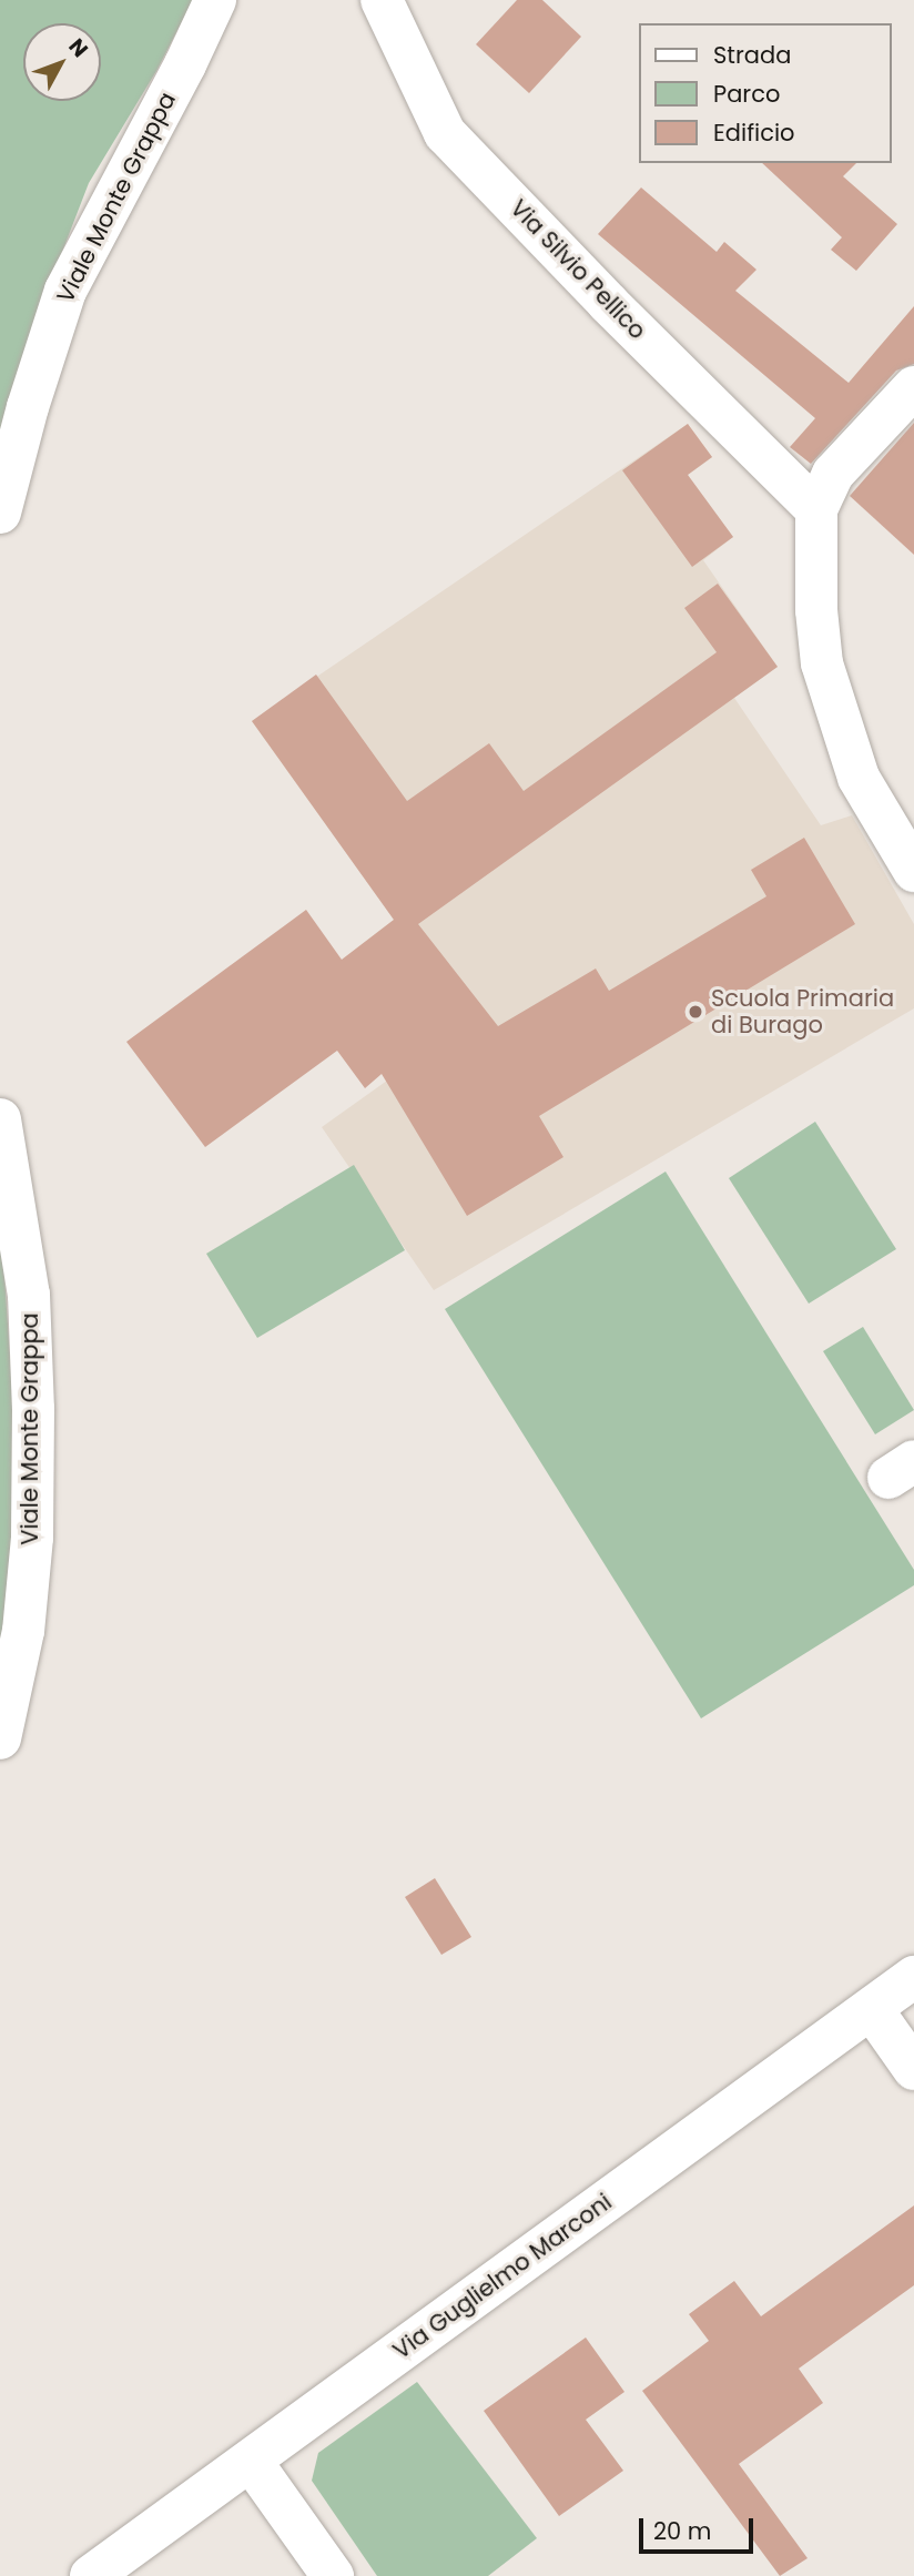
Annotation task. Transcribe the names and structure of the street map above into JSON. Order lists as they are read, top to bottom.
{
  "streets": {
    "street": ["Viale Monte Grappa", "Via Silvio Pellico", "Via Guglielmo Marconi"]
  },
  "places": ["Scuola Primaria di Burago"],
  "legend": ["Strada", "Parco", "Edificio"],
  "scale_bar": "20 m",
  "north": "top right"
}
